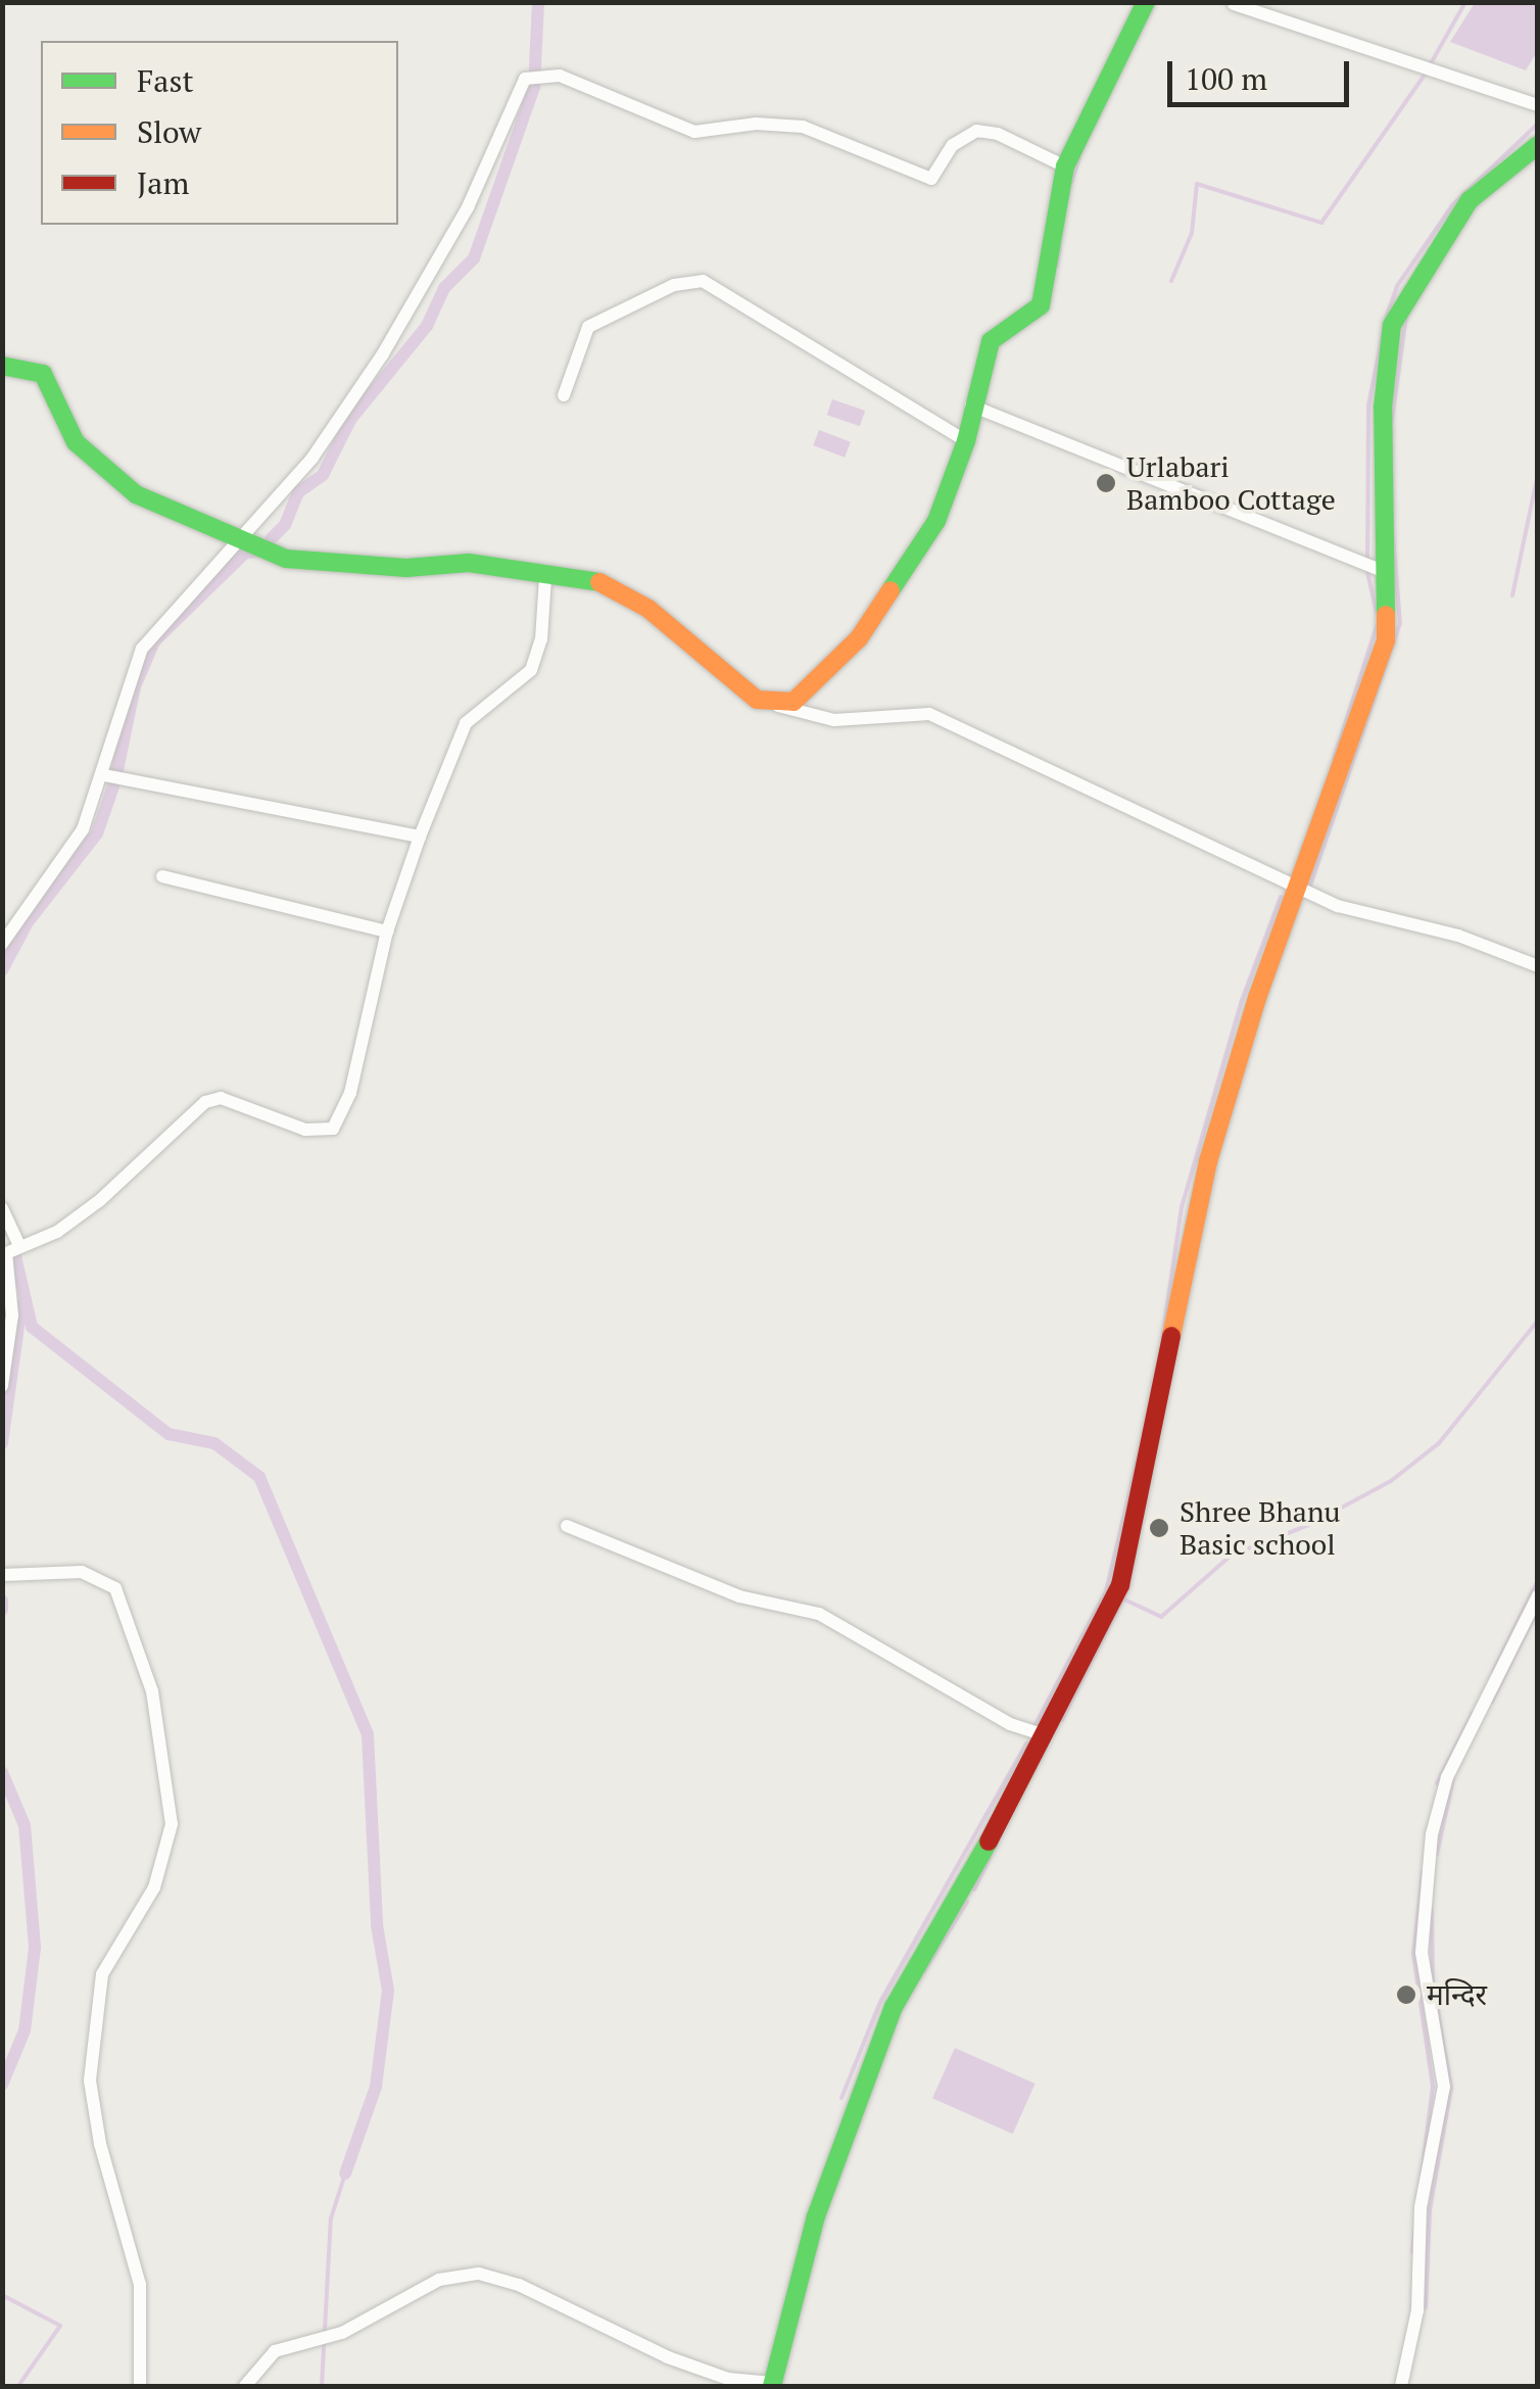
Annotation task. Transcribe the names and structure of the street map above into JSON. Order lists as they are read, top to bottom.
{
  "places": ["Urlabari Bamboo Cottage", "Shree Bhanu Basic school", "मन्दिर"],
  "legend": ["Fast", "Slow", "Jam"],
  "scale_bar": "100 m"
}
